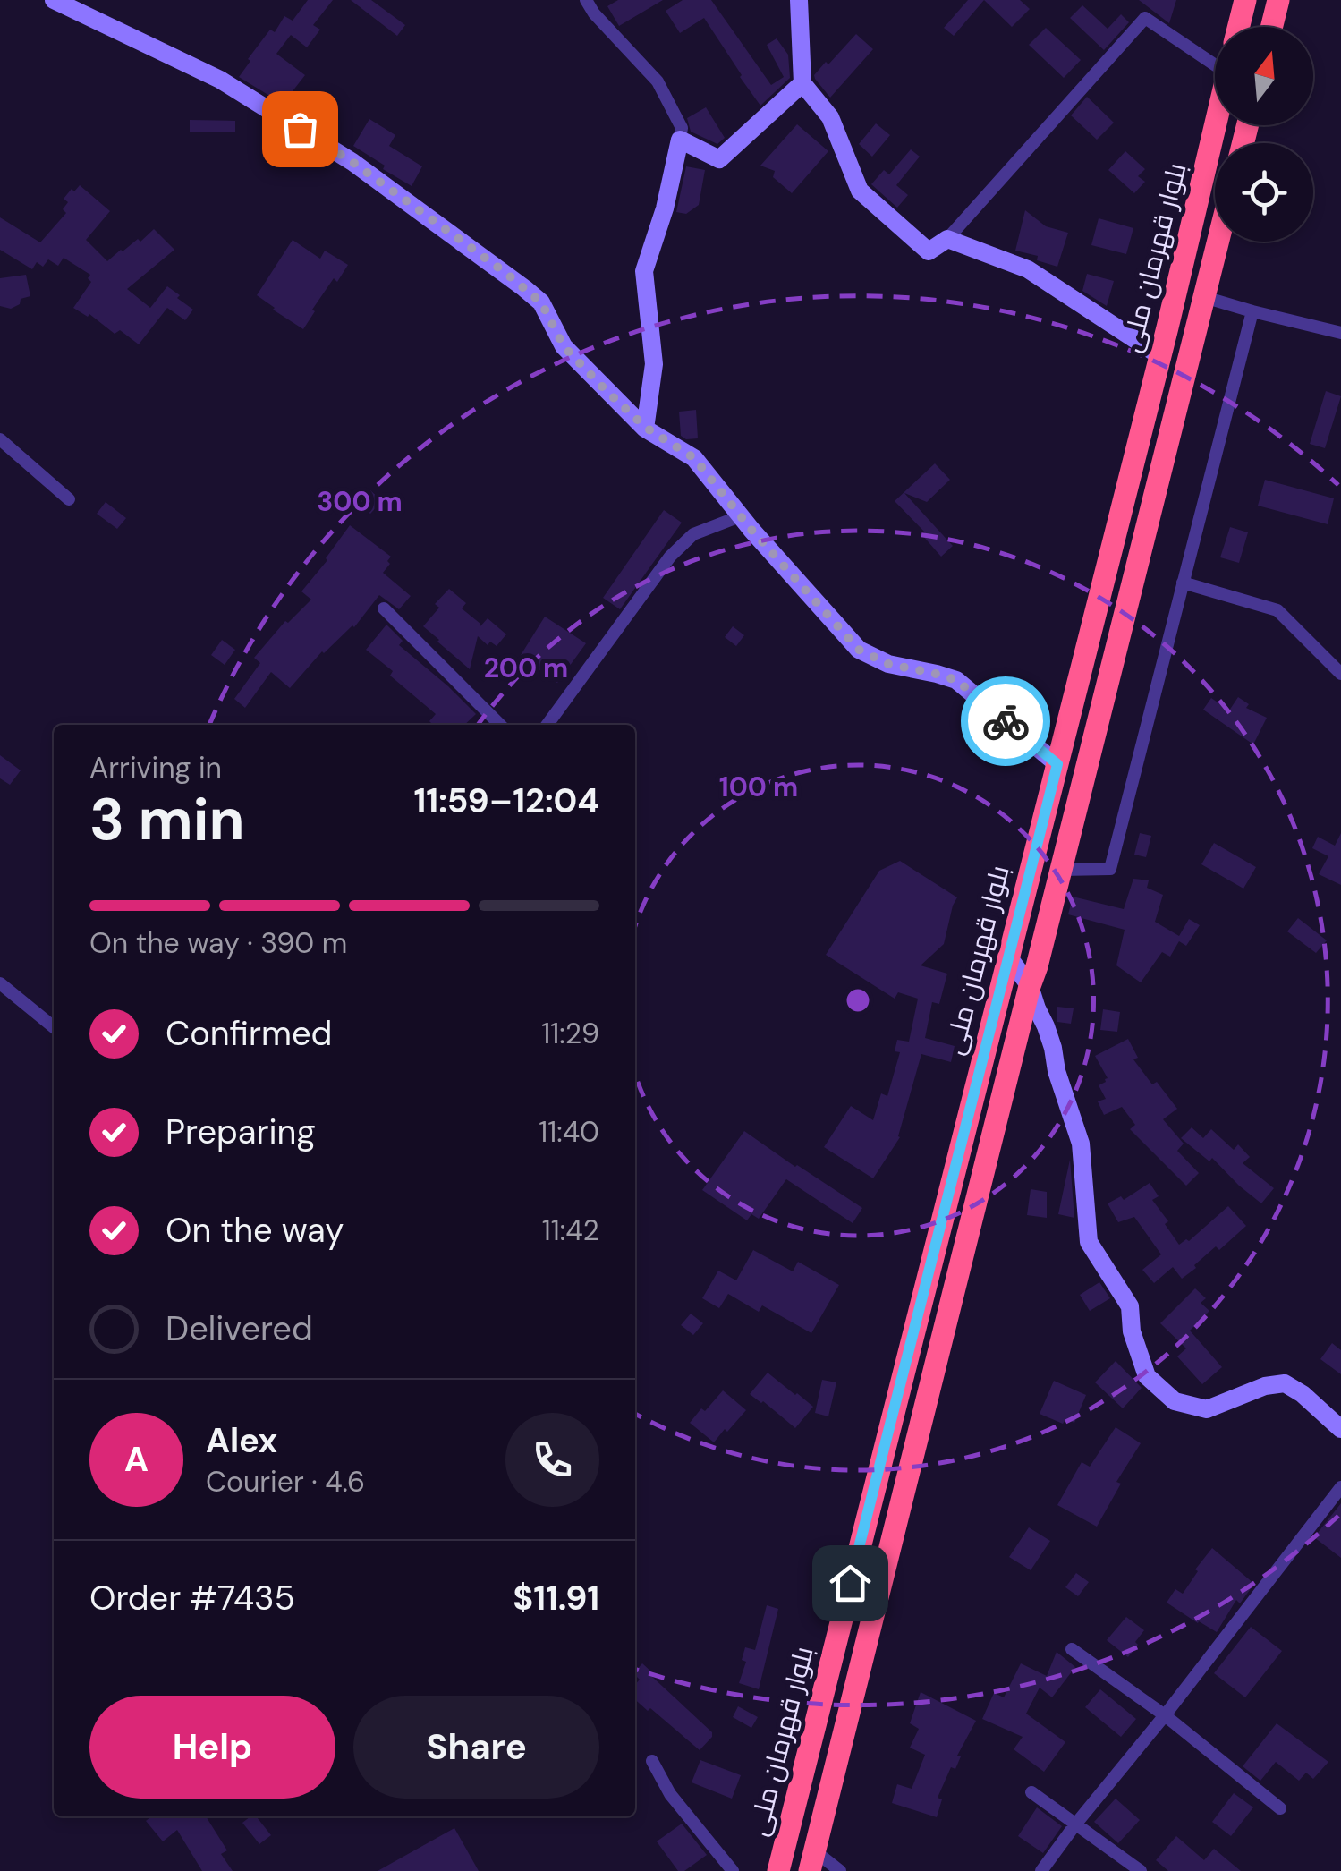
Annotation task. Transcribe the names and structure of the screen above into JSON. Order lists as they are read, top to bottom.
{
  "streets": {
    "highway": ["بلوار قهرمان ملی"]
  },
  "north": "top",
  "page": {
    "heading": ["3 min", "Arriving in", "11:59–12:04"],
    "panel": [
      "Alex",
      "Courier · 4.6",
      "Order #7435",
      "$11.91"
    ],
    "bar": "On the way · 390 m",
    "list": [
      ["Confirmed", "11:29"],
      ["Preparing", "11:40"],
      ["On the way", "11:42"],
      "Delivered"
    ],
    "round": "A",
    "buttons": ["Help", "Share"]
  },
  "rings": ["300 m", "200 m", "100 m"]
}
